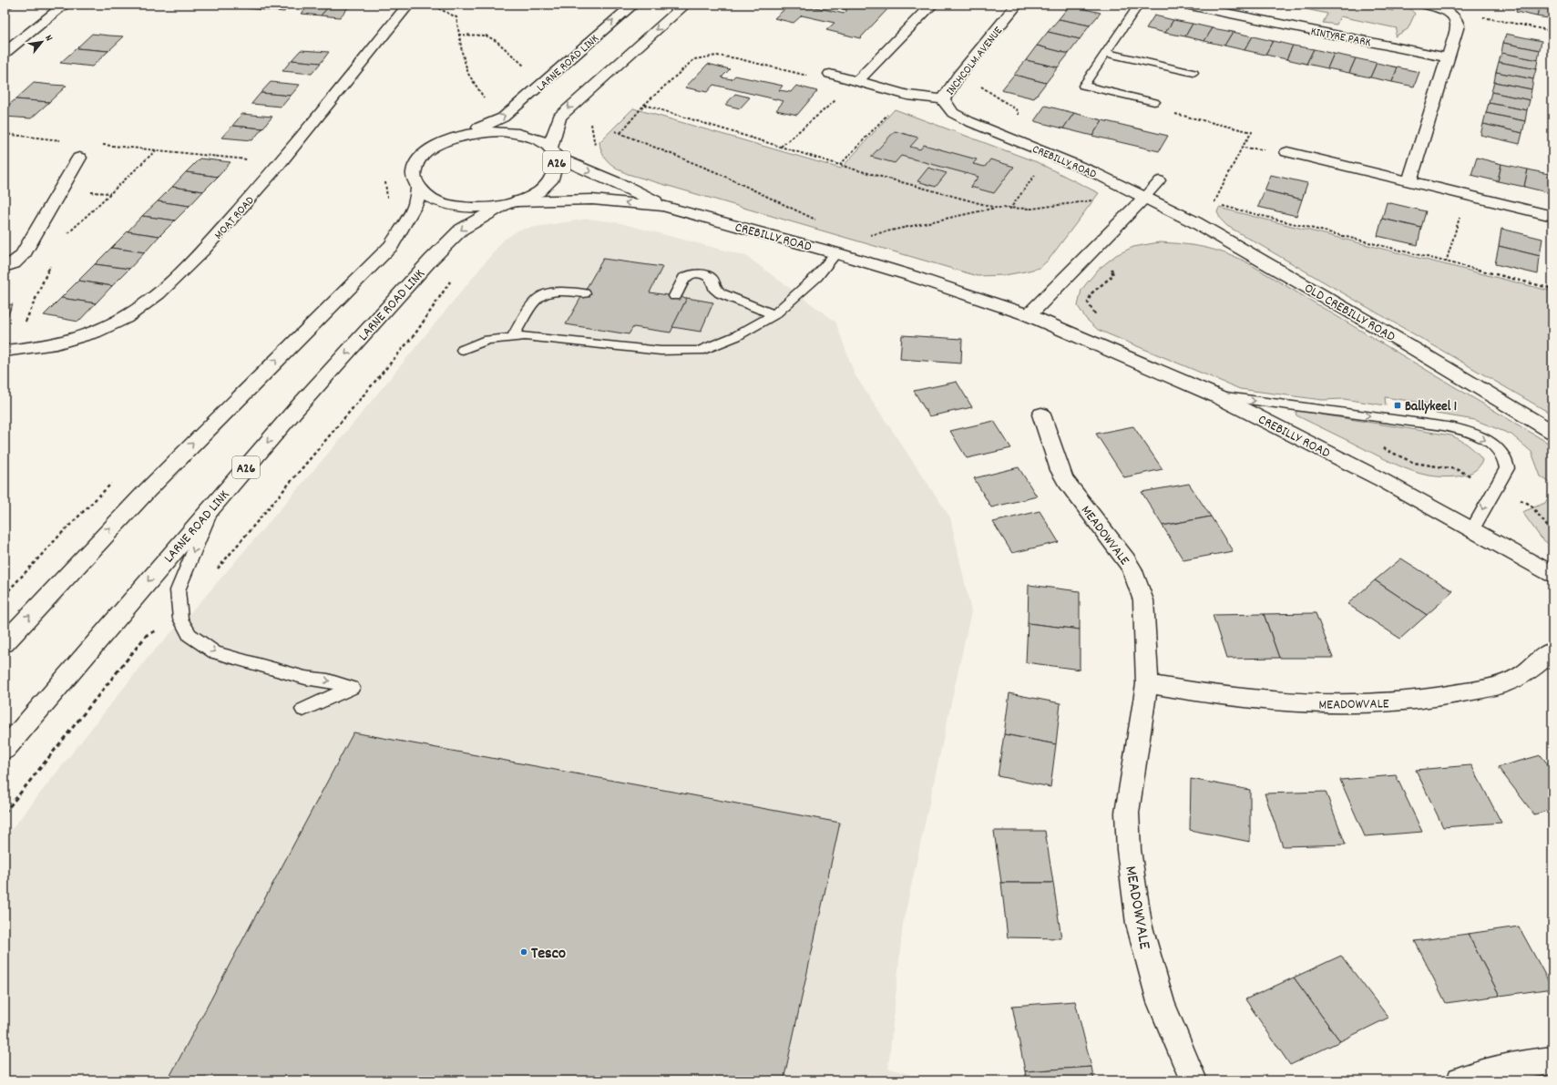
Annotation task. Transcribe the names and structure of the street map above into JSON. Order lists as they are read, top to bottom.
{
  "streets": {
    "street": [
      "KINTYRE PARK",
      "INCHCOLM AVENUE",
      "LARNE ROAD LINK",
      "CREBILLY ROAD",
      "A26",
      "MOAT ROAD",
      "OLD CREBILLY ROAD",
      "MEADOWVALE"
    ]
  },
  "crossings": [
    ["INCHCOLM AVENUE", "CREBILLY ROAD"],
    ["LARNE ROAD LINK", "CREBILLY ROAD"],
    ["LARNE ROAD LINK", "A26"],
    ["CREBILLY ROAD", "A26"],
    ["CREBILLY ROAD", "OLD CREBILLY ROAD"]
  ],
  "places": {
    "transit": ["Ballykeel 1"],
    "other": ["Tesco"]
  },
  "north": "top right"
}
